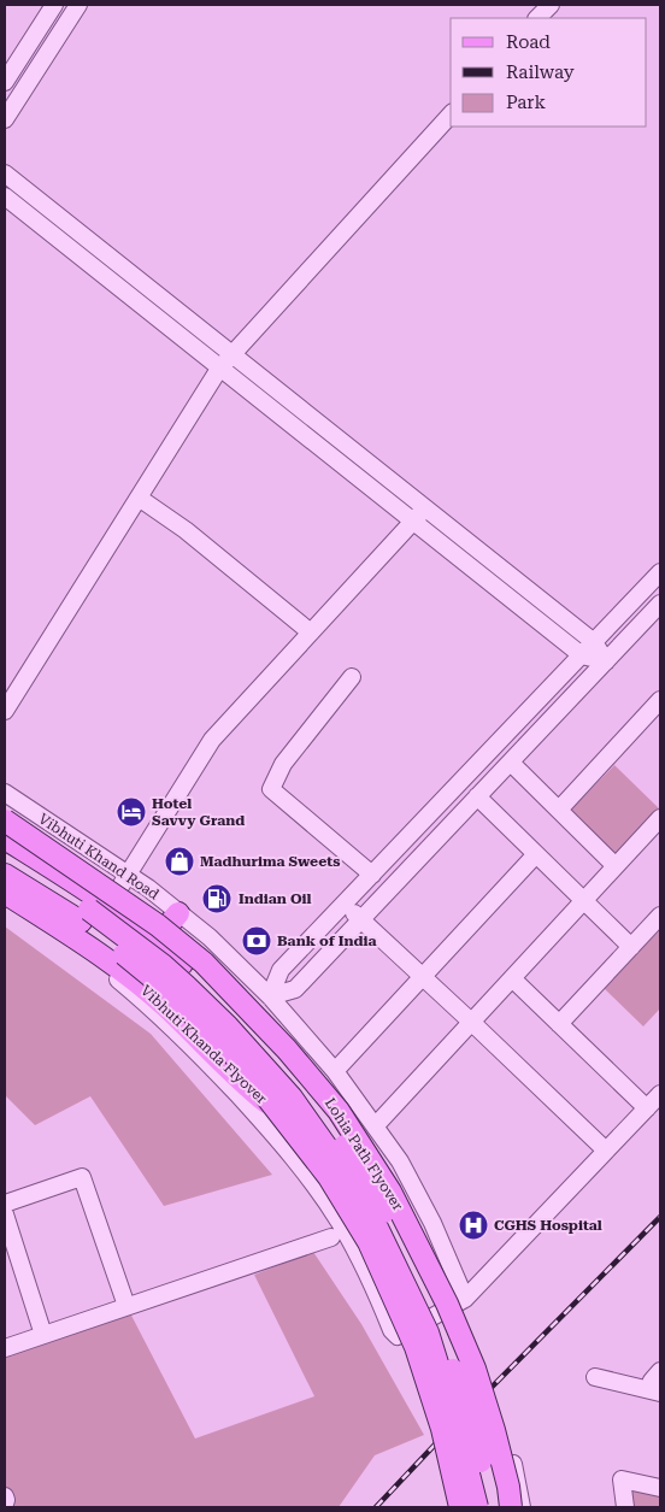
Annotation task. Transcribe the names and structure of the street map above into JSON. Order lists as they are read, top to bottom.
{
  "streets": {
    "main road": ["Vibhuti Khanda Flyover", "Lohia Path Flyover"],
    "street": ["Vibhuti Khand Road"]
  },
  "crossings": [
    ["Vibhuti Khanda Flyover", "Lohia Path Flyover"]
  ],
  "places": {
    "hotel": ["Hotel Savvy Grand"],
    "shop": ["Madhurima Sweets"],
    "fuel station": ["Indian Oil"],
    "bank": ["Bank of India"],
    "hospital": ["CGHS Hospital"]
  },
  "legend": ["Road", "Railway", "Park"]
}
